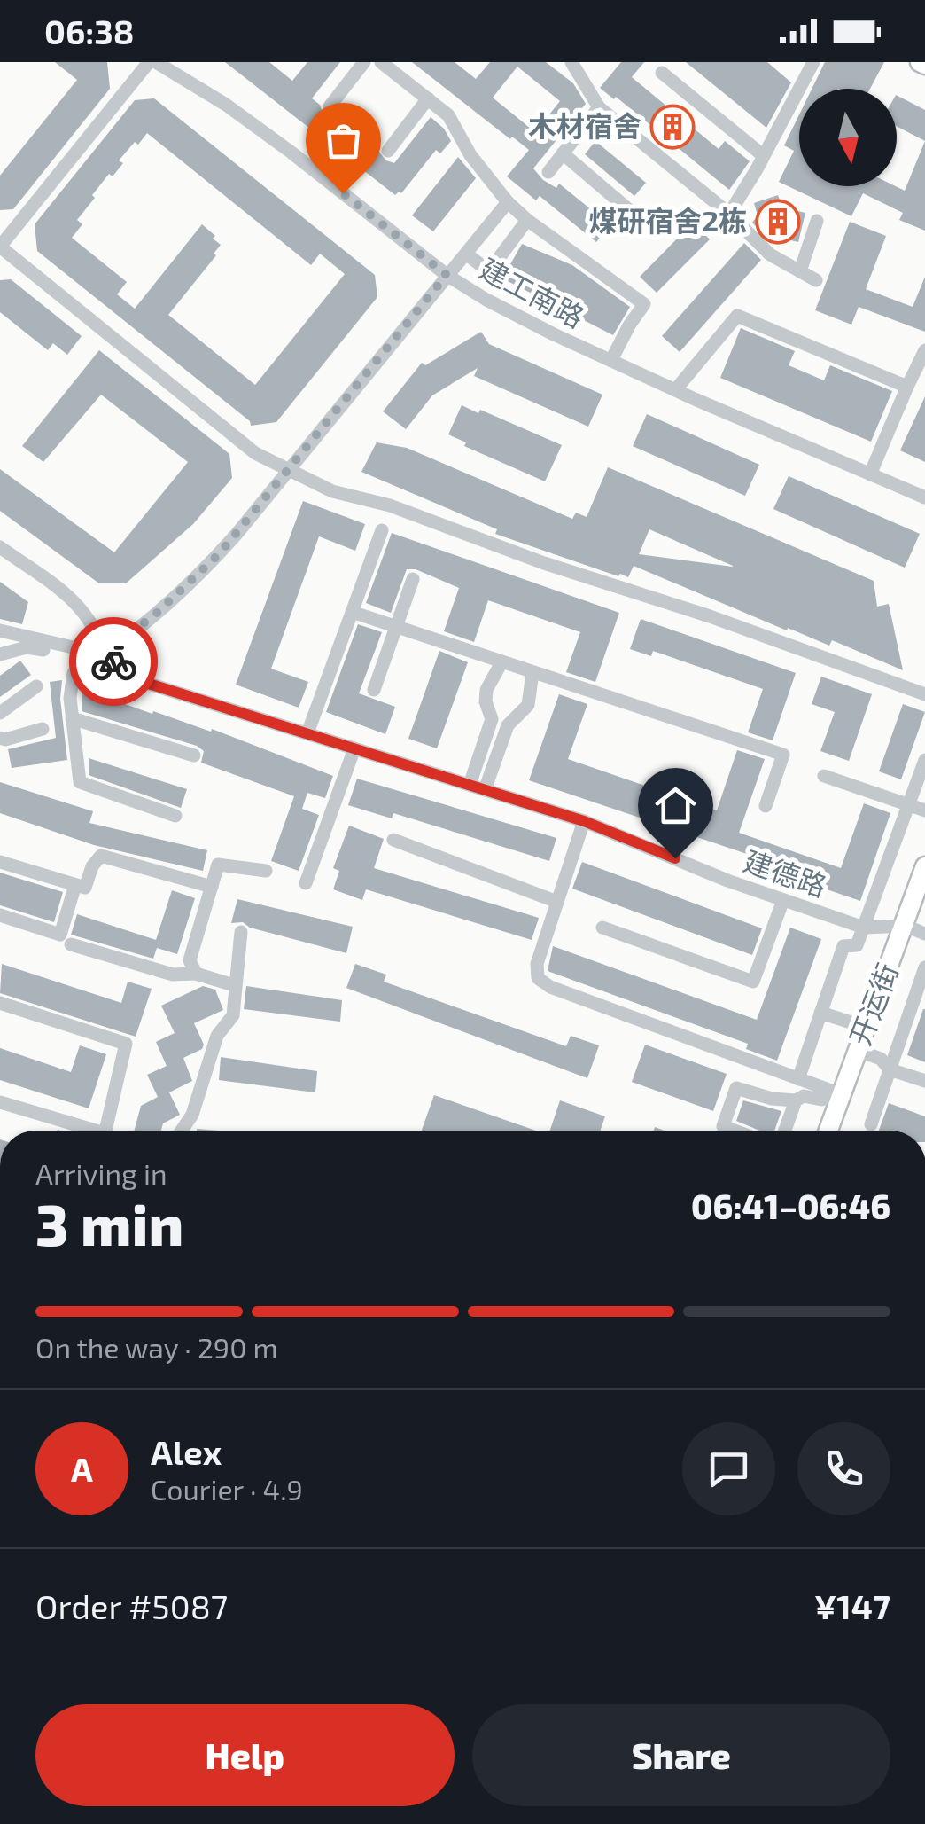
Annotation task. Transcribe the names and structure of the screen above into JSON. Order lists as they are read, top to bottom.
{
  "streets": {
    "main road": ["开运街"],
    "street": ["建工南路", "建德路"]
  },
  "crossings": [
    ["建德路", "开运街"]
  ],
  "places": {
    "building": ["木材宿舍", "煤研宿舍2栋"]
  },
  "north": "bottom",
  "page": {
    "status": "06:38",
    "heading": ["3 min", "Arriving in", "06:41–06:46"],
    "panel": [
      "Alex",
      "Courier · 4.9",
      "Order #5087",
      "¥147"
    ],
    "bar": "On the way · 290 m",
    "round": "A",
    "buttons": ["Help", "Share"]
  }
}
